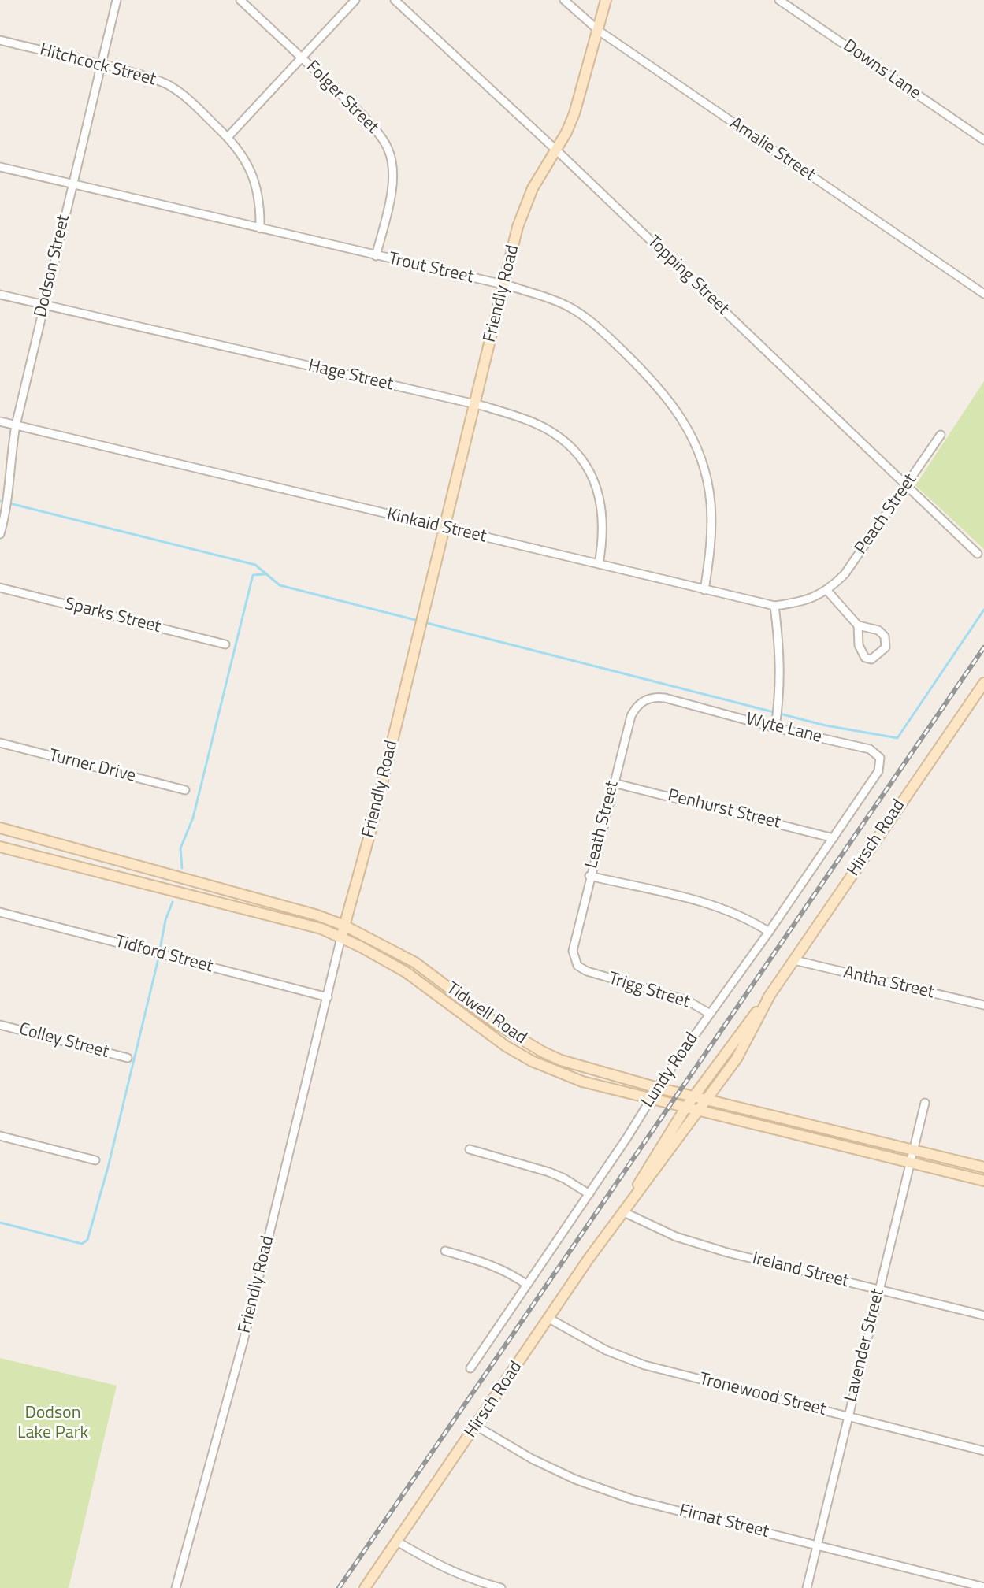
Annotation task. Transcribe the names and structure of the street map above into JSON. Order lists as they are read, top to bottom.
{
  "streets": {
    "main road": ["Friendly Road", "Hirsch Road", "Tidwell Road"],
    "street": [
      "Hitchcock Street",
      "Downs Lane",
      "Folger Street",
      "Amalie Street",
      "Dodson Street",
      "Trout Street",
      "Topping Street",
      "Hage Street",
      "Peach Street",
      "Kinkaid Street",
      "Sparks Street",
      "Wyte Lane",
      "Turner Drive",
      "Penhurst Street",
      "Leath Street",
      "Tidford Street",
      "Antha Street",
      "Trigg Street",
      "Colley Street",
      "Lundy Road",
      "Ireland Street",
      "Lavender Street",
      "Tronewood Street",
      "Firnat Street"
    ]
  },
  "crossings": [
    ["Hitchcock Street", "Dodson Street"],
    ["Hitchcock Street", "Trout Street"],
    ["Folger Street", "Trout Street"],
    ["Amalie Street", "Friendly Road"],
    ["Dodson Street", "Trout Street"],
    ["Dodson Street", "Hage Street"],
    ["Dodson Street", "Kinkaid Street"],
    ["Trout Street", "Friendly Road"],
    ["Trout Street", "Kinkaid Street"],
    ["Topping Street", "Friendly Road"],
    ["Topping Street", "Peach Street"],
    ["Friendly Road", "Hage Street"],
    ["Friendly Road", "Kinkaid Street"],
    ["Friendly Road", "Tidford Street"],
    ["Friendly Road", "Tidwell Road"],
    ["Hage Street", "Kinkaid Street"],
    ["Peach Street", "Kinkaid Street"],
    ["Wyte Lane", "Leath Street"],
    ["Wyte Lane", "Lundy Road"],
    ["Penhurst Street", "Leath Street"],
    ["Penhurst Street", "Lundy Road"],
    ["Leath Street", "Trigg Street"],
    ["Hirsch Road", "Antha Street"],
    ["Hirsch Road", "Tidwell Road"],
    ["Hirsch Road", "Ireland Street"],
    ["Hirsch Road", "Tronewood Street"],
    ["Hirsch Road", "Firnat Street"],
    ["Trigg Street", "Lundy Road"],
    ["Tidwell Road", "Lundy Road"],
    ["Tidwell Road", "Lavender Street"],
    ["Ireland Street", "Lavender Street"],
    ["Lavender Street", "Tronewood Street"],
    ["Lavender Street", "Firnat Street"]
  ],
  "parks": ["Dodson Lake Park"]
}
